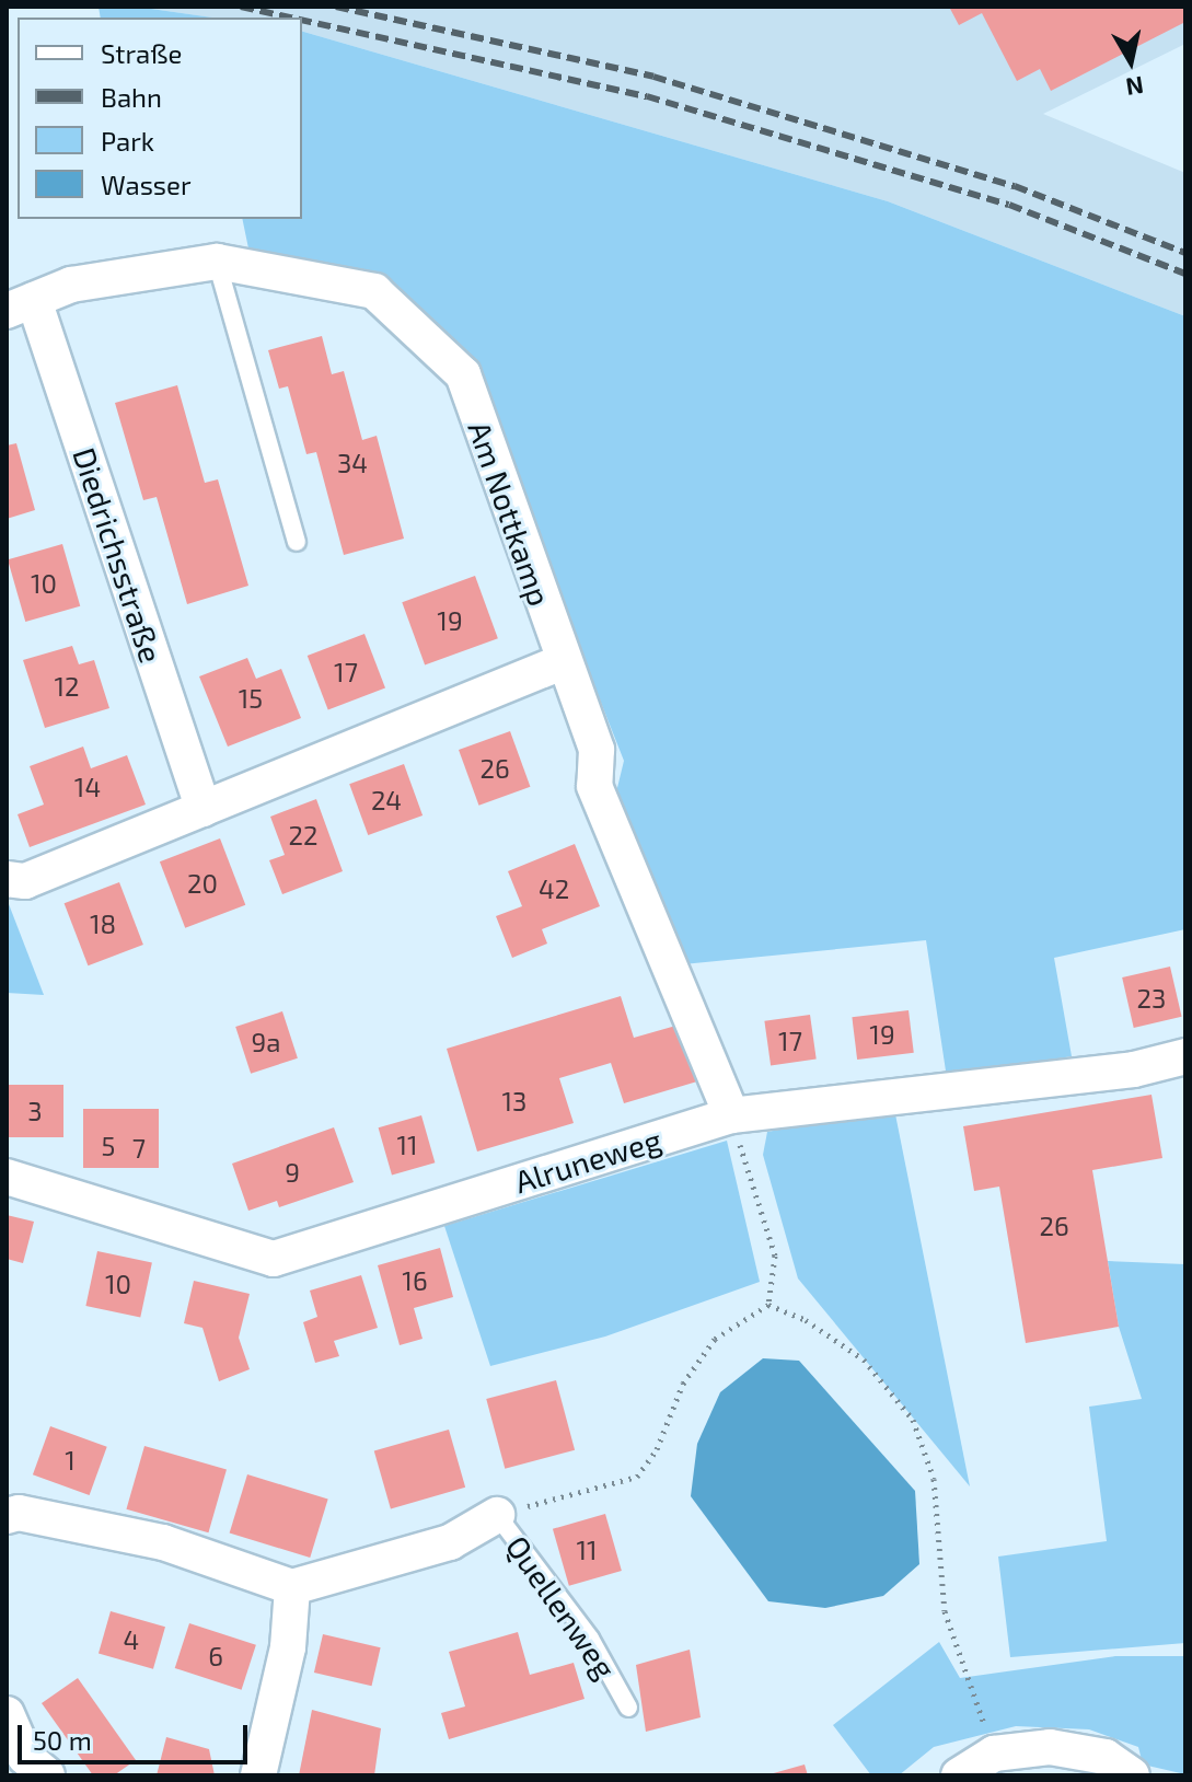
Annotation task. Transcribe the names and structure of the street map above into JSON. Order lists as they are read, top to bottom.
{
  "streets": {
    "street": [
      "Am Nottkamp",
      "Diedrichsstraße",
      "Alruneweg",
      "Quellenweg"
    ]
  },
  "crossings": [
    ["Am Nottkamp", "Diedrichsstraße"],
    ["Am Nottkamp", "Alruneweg"]
  ],
  "house_numbers": [
    "34",
    "10",
    "19",
    "17",
    "12",
    "15",
    "26",
    "14",
    "24",
    "22",
    "20",
    "42",
    "18",
    "23",
    "19",
    "17",
    "9a",
    "13",
    "3",
    "11",
    "5",
    "7",
    "9",
    "26",
    "16",
    "10",
    "1",
    "11",
    "4",
    "6"
  ],
  "legend": [
    "Straße",
    "Bahn",
    "Park",
    "Wasser"
  ],
  "scale_bar": "50 m",
  "north": "bottom"
}
